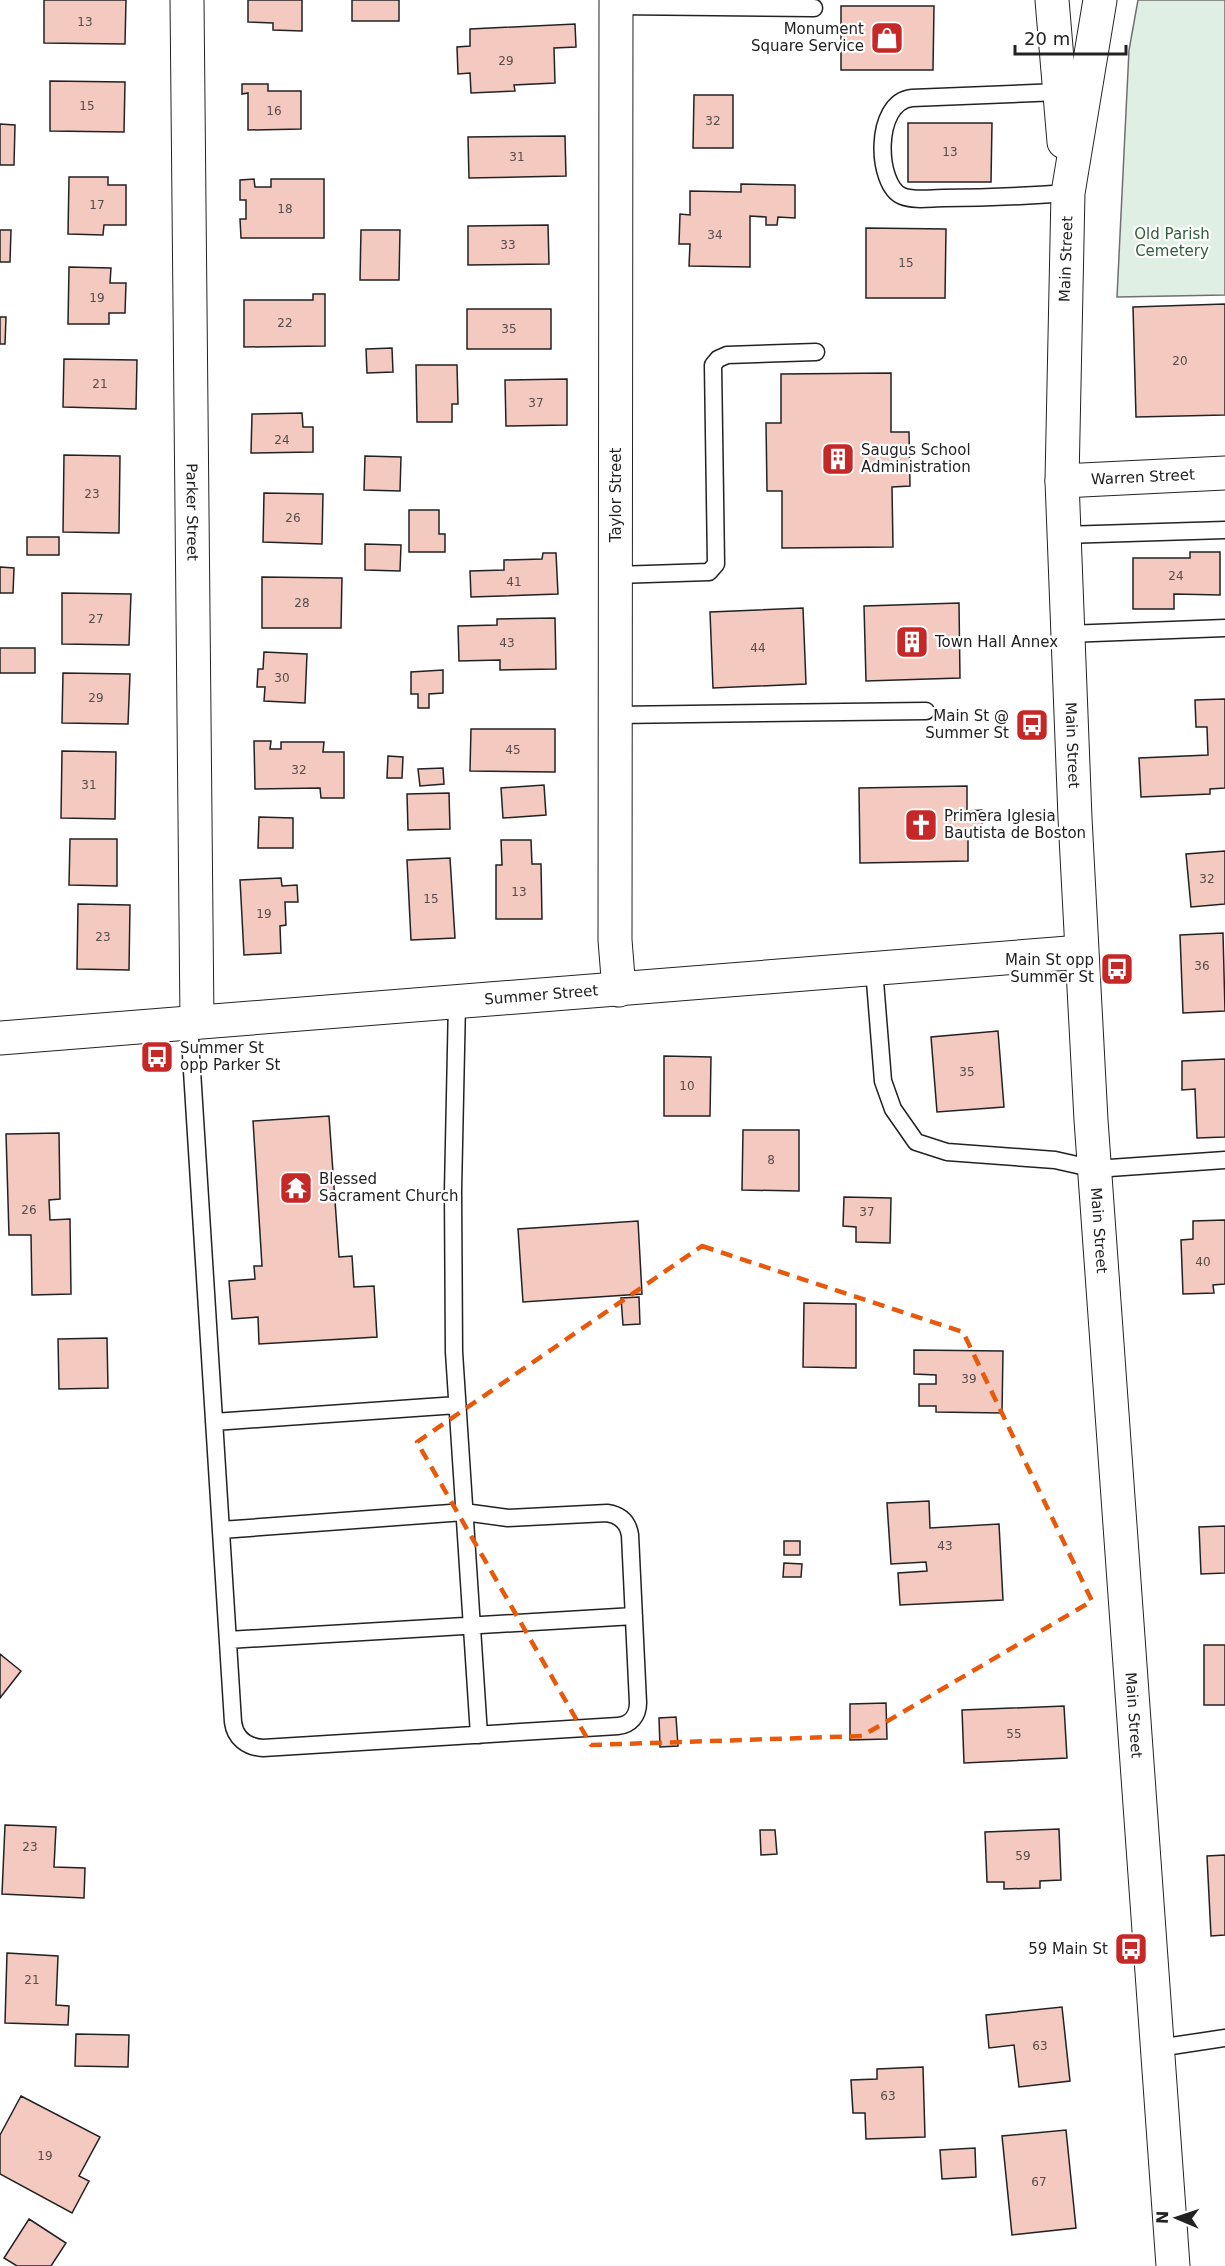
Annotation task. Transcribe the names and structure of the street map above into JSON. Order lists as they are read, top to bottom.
{
  "streets": {
    "street": [
      "Main Street",
      "Warren Street",
      "Taylor Street",
      "Parker Street",
      "Summer Street"
    ]
  },
  "crossings": [
    ["Main Street", "Warren Street"],
    ["Main Street", "Summer Street"],
    ["Taylor Street", "Summer Street"],
    ["Parker Street", "Summer Street"]
  ],
  "parks": ["Old Parish Cemetery"],
  "places": {
    "shop": ["Monument Square Service"],
    "building": ["Saugus School Administration", "Town Hall Annex"],
    "bus stop": [
      "Main St @ Summer St",
      "Main St opp Summer St",
      "Summer St opp Parker St",
      "59 Main St"
    ],
    "church": ["Primera Iglesia Bautista de Boston"],
    "temple": ["Blessed Sacrament Church"]
  },
  "house_numbers": [
    "13",
    "29",
    "15",
    "16",
    "32",
    "13",
    "31",
    "17",
    "18",
    "34",
    "33",
    "15",
    "19",
    "22",
    "35",
    "20",
    "21",
    "37",
    "24",
    "23",
    "26",
    "24",
    "41",
    "28",
    "27",
    "43",
    "44",
    "30",
    "29",
    "45",
    "32",
    "31",
    "32",
    "13",
    "15",
    "19",
    "23",
    "36",
    "35",
    "10",
    "8",
    "26",
    "37",
    "40",
    "39",
    "43",
    "55",
    "23",
    "59",
    "21",
    "63",
    "63",
    "19",
    "67"
  ],
  "scale_bar": "20 m",
  "north": "left"
}
